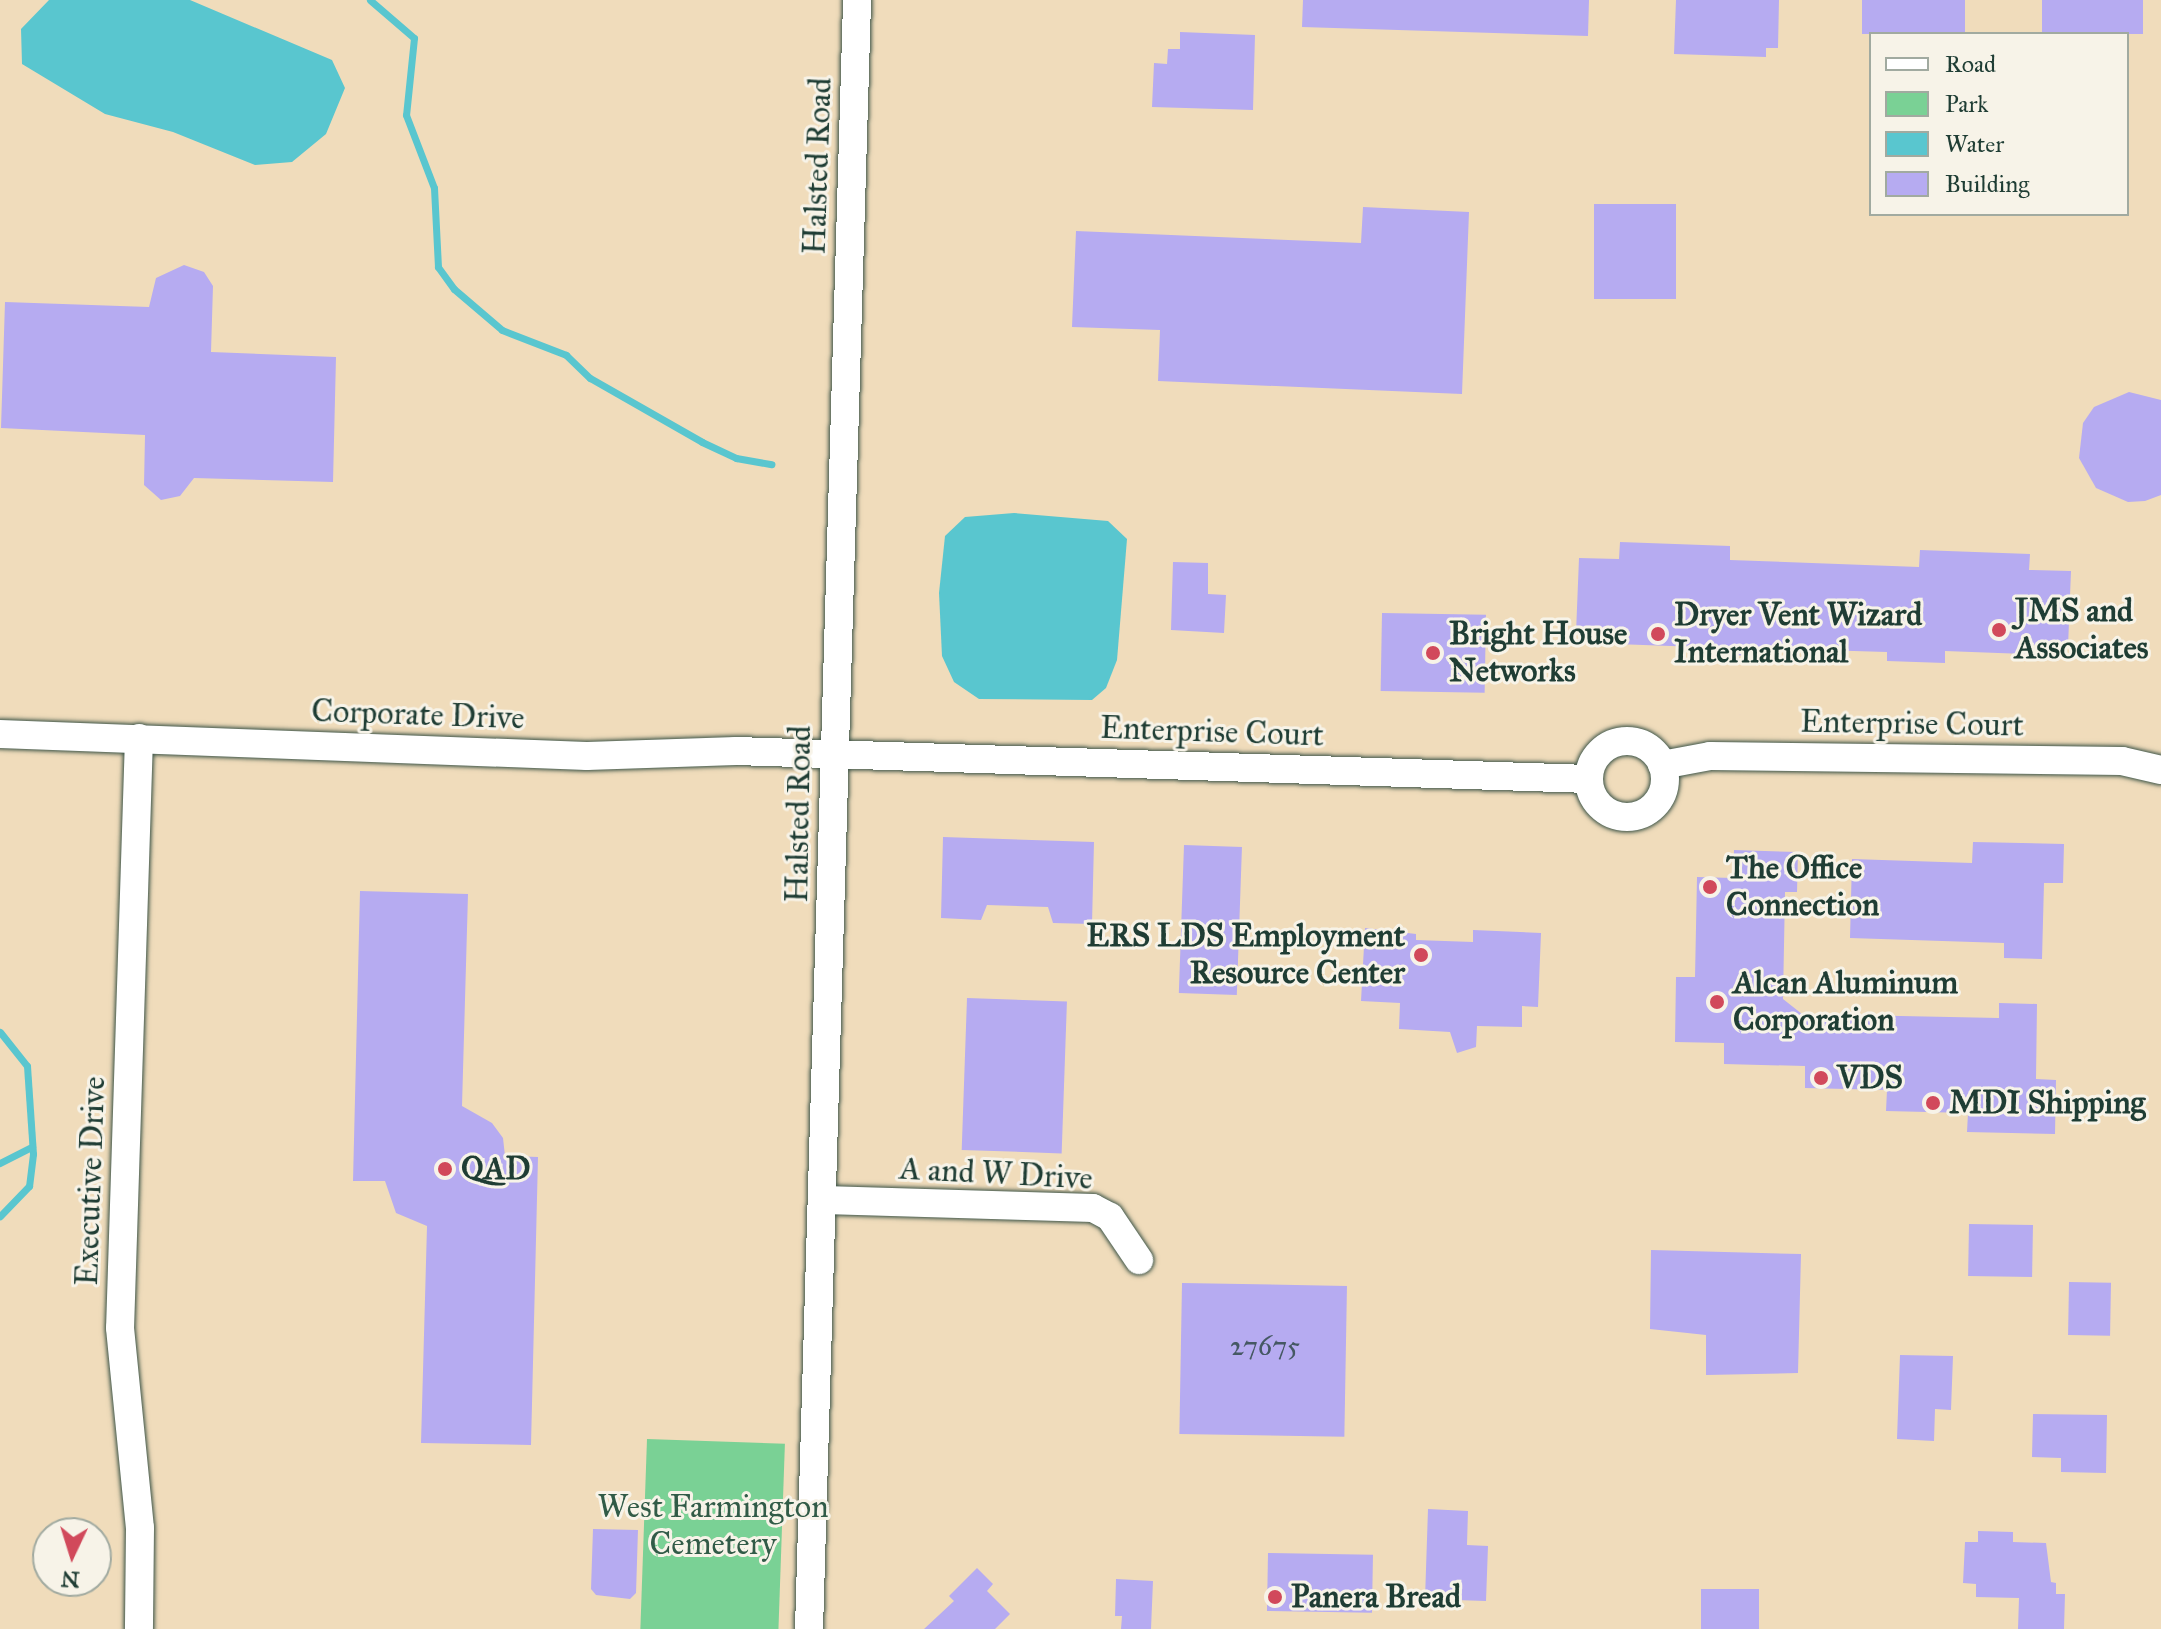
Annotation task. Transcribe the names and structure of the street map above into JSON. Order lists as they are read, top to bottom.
{
  "streets": {
    "street": [
      "Halsted Road",
      "Corporate Drive",
      "Enterprise Court",
      "A and W Drive",
      "Executive Drive"
    ]
  },
  "crossings": [
    ["Halsted Road", "Corporate Drive"],
    ["Halsted Road", "Enterprise Court"],
    ["Halsted Road", "A and W Drive"],
    ["Corporate Drive", "Enterprise Court"],
    ["Corporate Drive", "Executive Drive"]
  ],
  "parks": ["West Farmington Cemetery"],
  "places": [
    "JMS and Associates",
    "Dryer Vent Wizard International",
    "Bright House Networks",
    "The Office Connection",
    "ERS LDS Employment Resource Center",
    "Alcan Aluminum Corporation",
    "VDS",
    "MDI Shipping",
    "QAD",
    "Panera Bread"
  ],
  "house_numbers": ["27675"],
  "legend": [
    "Road",
    "Park",
    "Water",
    "Building"
  ],
  "north": "bottom"
}
